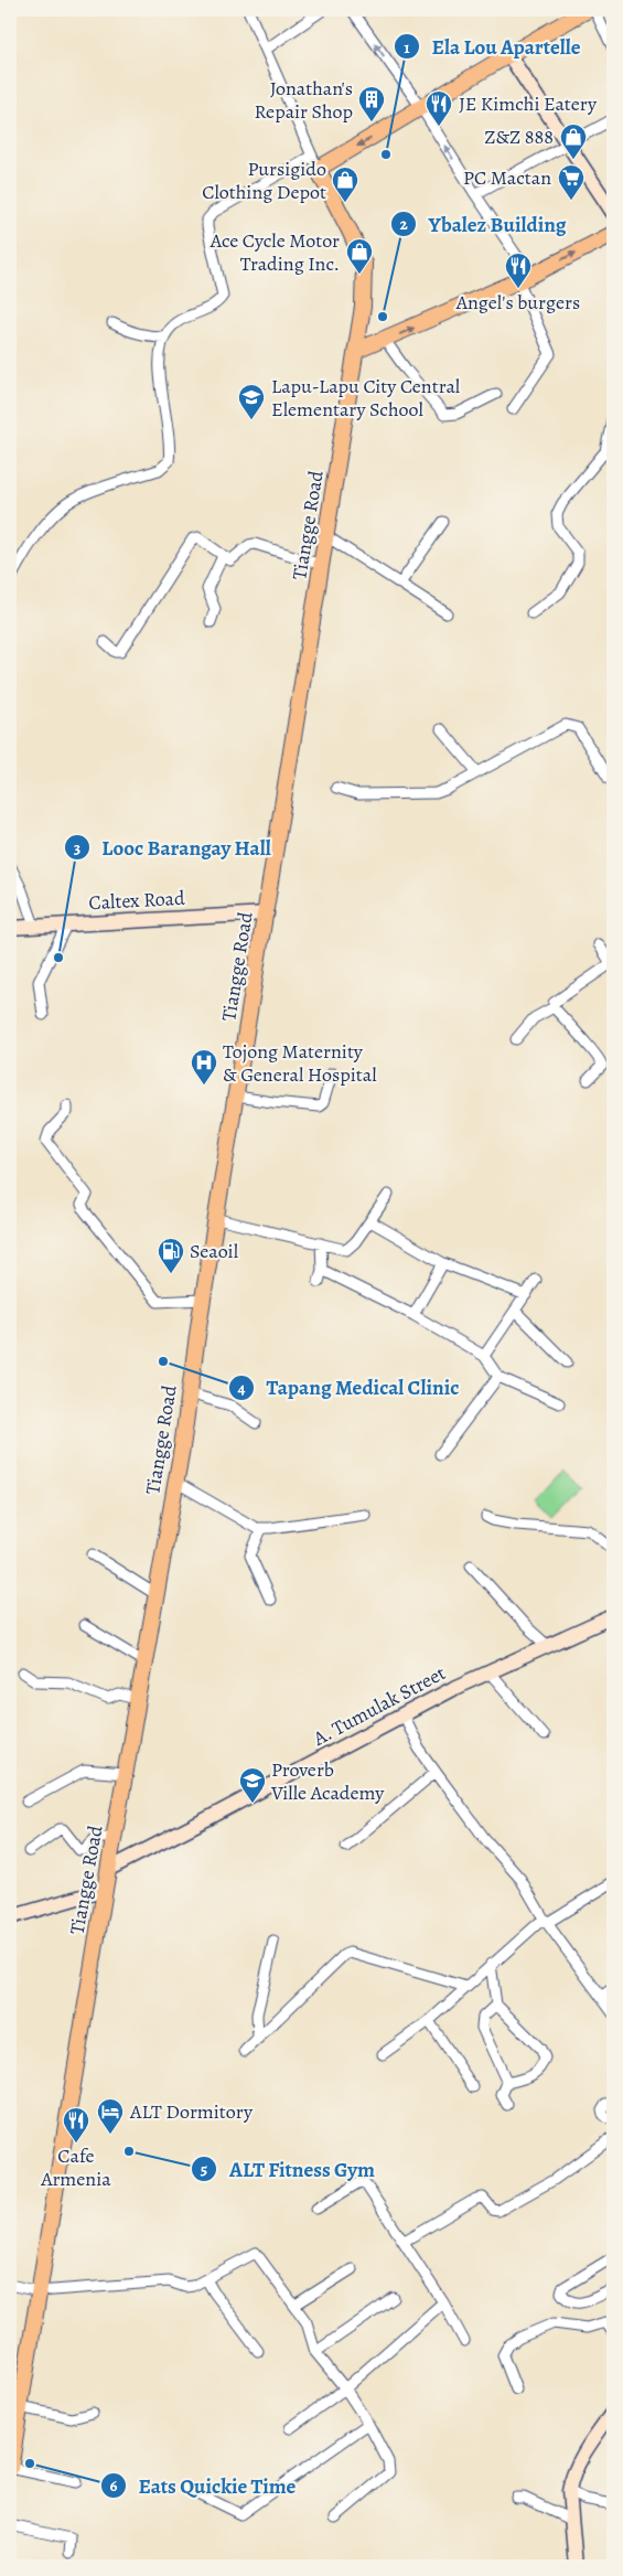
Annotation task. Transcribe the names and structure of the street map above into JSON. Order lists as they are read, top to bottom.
{
  "streets": {
    "main road": ["Tiangge Road"],
    "street": ["Caltex Road", "A. Tumulak Street"]
  },
  "crossings": [
    ["Tiangge Road", "Caltex Road"],
    ["Tiangge Road", "A. Tumulak Street"]
  ],
  "places": {
    "building": ["Jonathan's Repair Shop"],
    "restaurant": ["JE Kimchi Eatery", "Angel's burgers", "Cafe Armenia"],
    "other": [
      "Ela Lou Apartelle",
      "Ybalez Building",
      "Looc Barangay Hall",
      "Tapang Medical Clinic",
      "ALT Fitness Gym",
      "Eats Quickie Time"
    ],
    "shop": ["Z&Z 888", "Pursigido Clothing Depot", "Ace Cycle Motor Trading Inc."],
    "supermarket": ["PC Mactan"],
    "school or university": ["Lapu-Lapu City Central Elementary School", "Proverb Ville Academy"],
    "hospital": ["Tojong Maternity & General Hospital"],
    "fuel station": ["Seaoil"],
    "hotel": ["ALT Dormitory"]
  }
}
